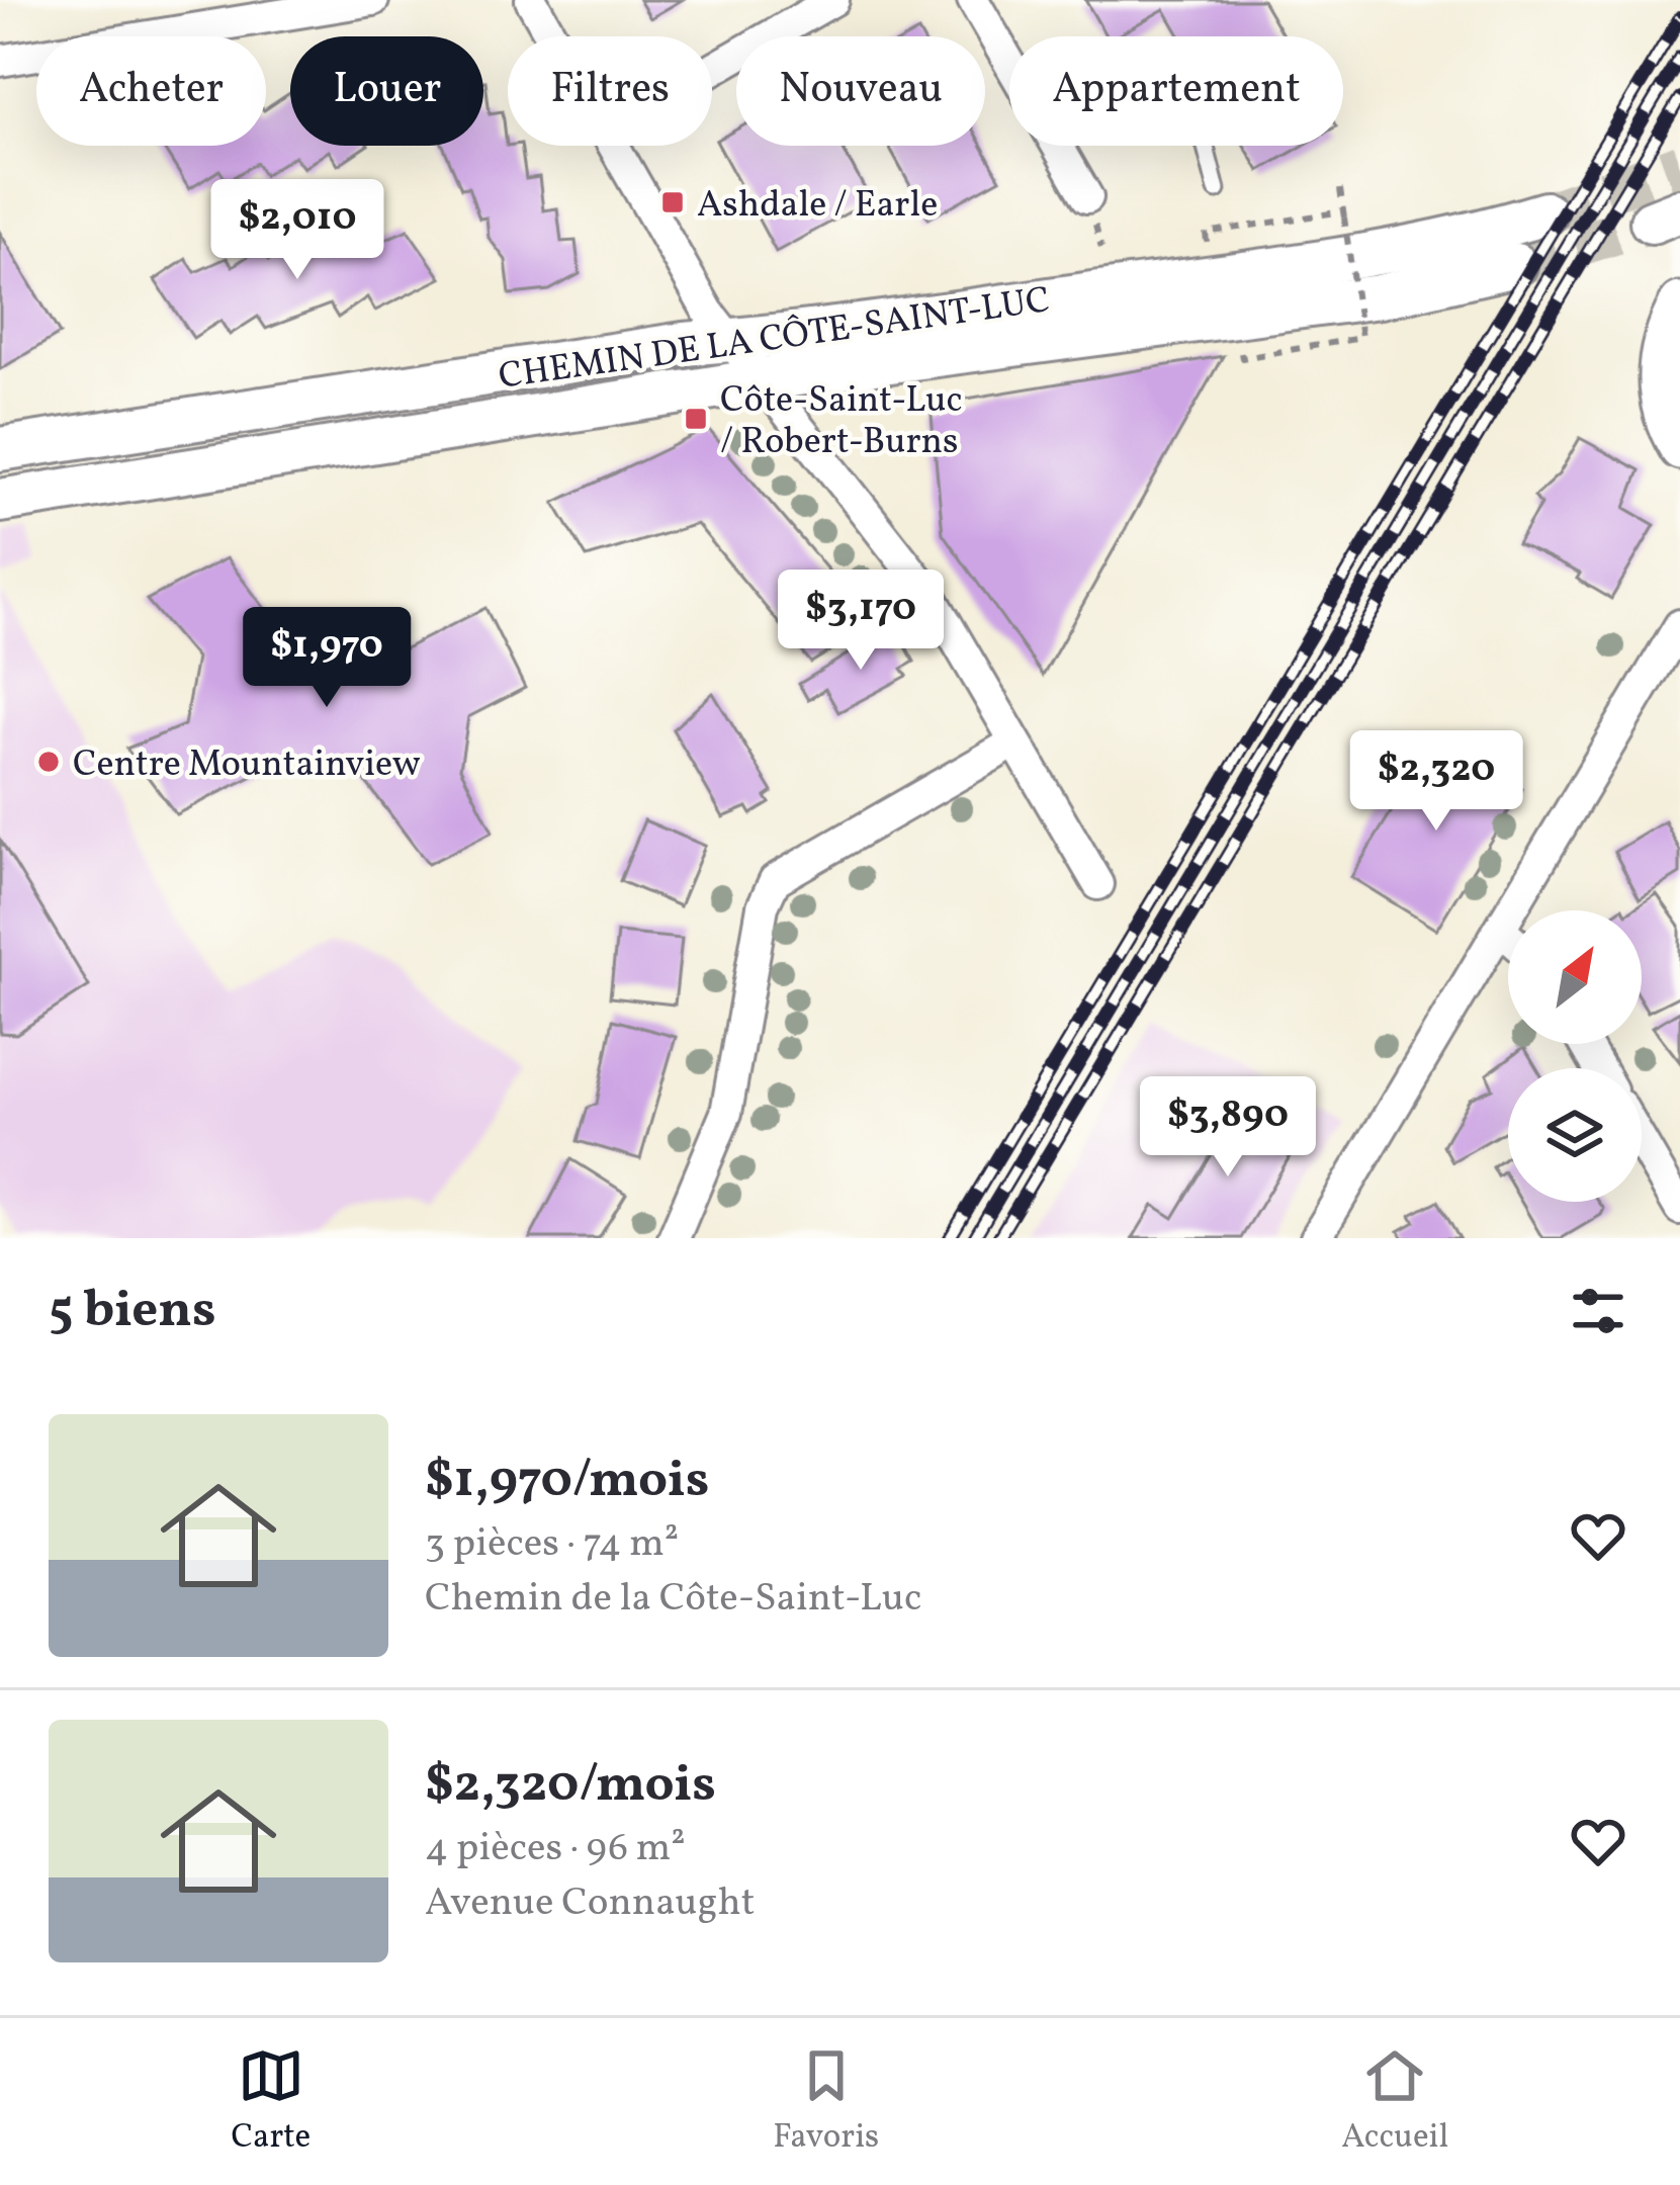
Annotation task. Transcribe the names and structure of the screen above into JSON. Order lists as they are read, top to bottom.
{
  "streets": {
    "main road": ["CHEMIN DE LA CÔTE-SAINT-LUC"]
  },
  "places": {
    "transit": ["Ashdale / Earle", "Côte-Saint-Luc / Robert-Burns"],
    "other": ["Centre Mountainview"]
  },
  "north": "top right",
  "page": {
    "chip": [
      "Acheter",
      "Louer",
      "Filtres",
      "Nouveau",
      "Appartement"
    ],
    "price": [
      "$2,010",
      "$3,170",
      "$1,970",
      "$2,320",
      "$3,890"
    ],
    "heading": "5 biens",
    "list": [
      {
        "name": "$1,970/mois",
        "note": "3 pièces · 74 m² · Chemin de la Côte-Saint-Luc"
      },
      {
        "name": "$2,320/mois",
        "note": "4 pièces · 96 m² · Avenue Connaught"
      }
    ],
    "tabs": ["Carte", "Favoris", "Accueil"]
  }
}
